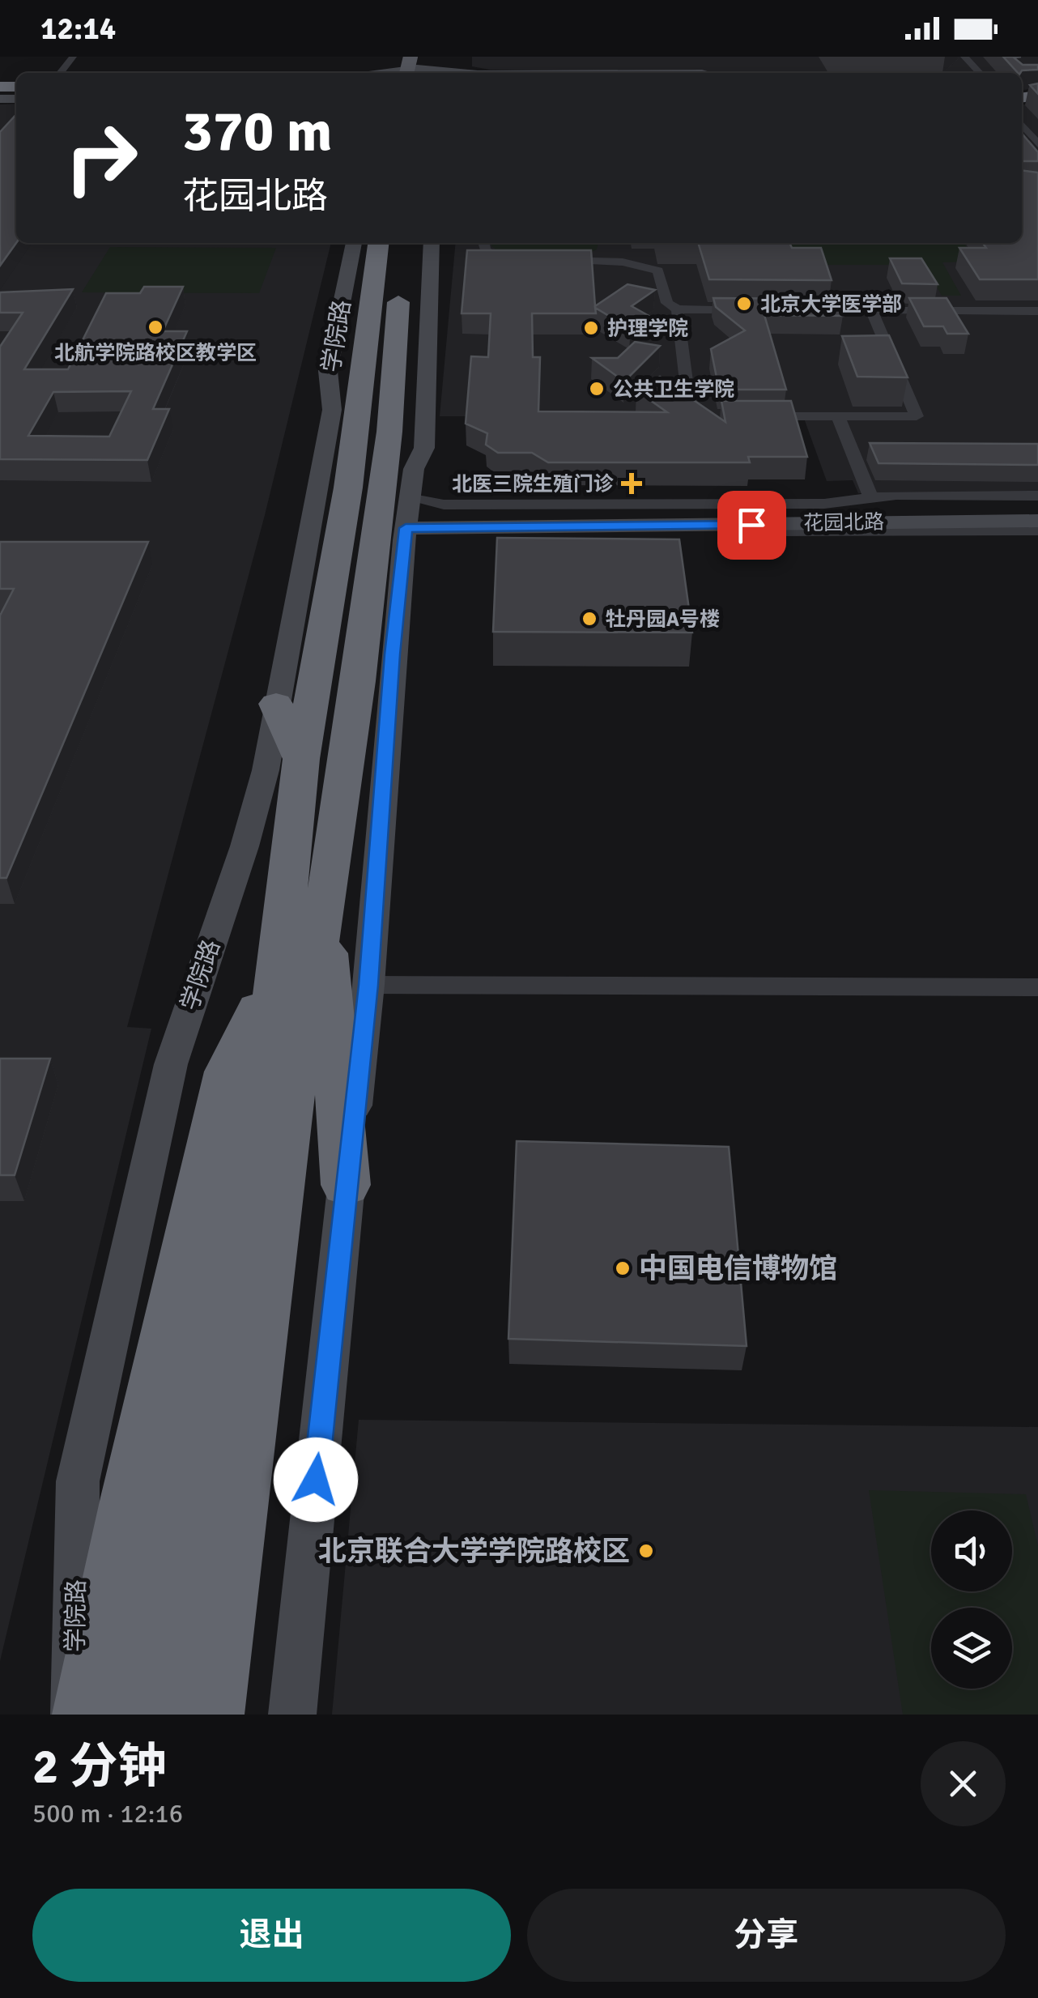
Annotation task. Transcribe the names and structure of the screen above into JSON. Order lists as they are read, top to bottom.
{
  "streets": {
    "highway": ["学院路"],
    "street": ["花园北路"]
  },
  "places": {
    "other": [
      "北京大学医学部",
      "北航学院路校区教学区",
      "护理学院",
      "公共卫生学院",
      "牡丹园A号楼",
      "中国电信博物馆",
      "北京联合大学学院路校区"
    ],
    "health": ["北医三院生殖门诊"]
  },
  "page": {
    "status": "12:14",
    "turn": ["370 m", "花园北路"],
    "heading": ["2 分钟", "500 m · 12:16"],
    "buttons": ["退出", "分享"]
  }
}
